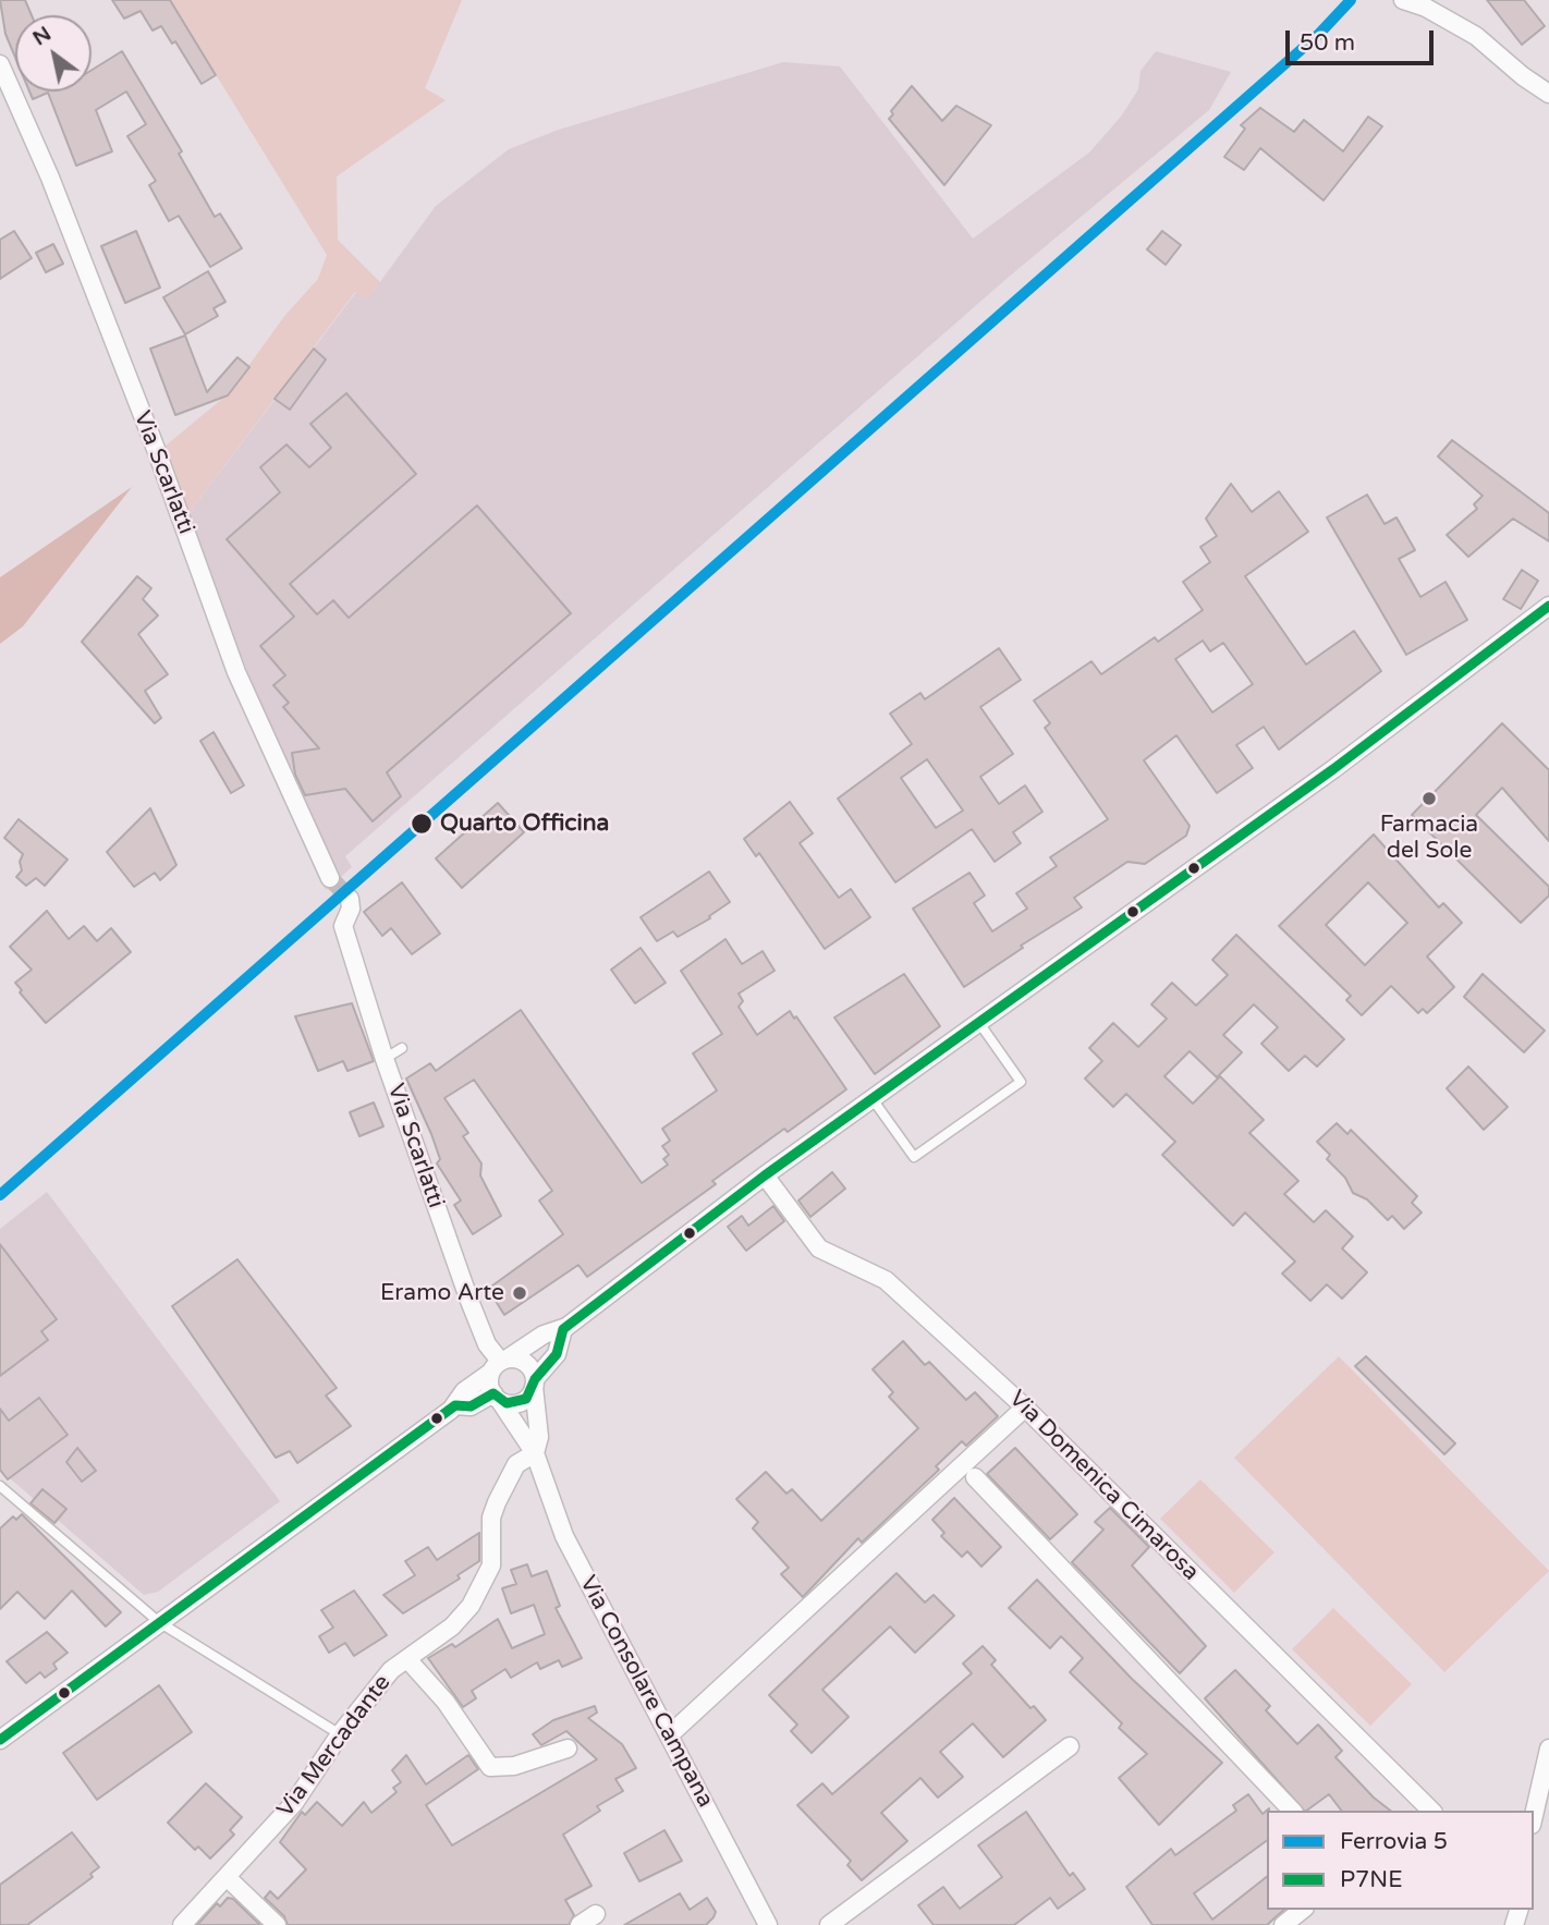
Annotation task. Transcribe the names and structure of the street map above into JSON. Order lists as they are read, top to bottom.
{
  "streets": {
    "street": [
      "Via Scarlatti",
      "Via Domenica Cimarosa",
      "Via Consolare Campana",
      "Via Mercadante"
    ]
  },
  "crossings": [
    ["Via Consolare Campana", "Via Mercadante"]
  ],
  "places": ["Farmacia del Sole", "Quarto Officina", "Eramo Arte"],
  "lines": ["rail line 5", "transit line P7NE"],
  "legend": ["Ferrovia 5", "P7NE"],
  "scale_bar": "50 m",
  "north": "top left"
}
